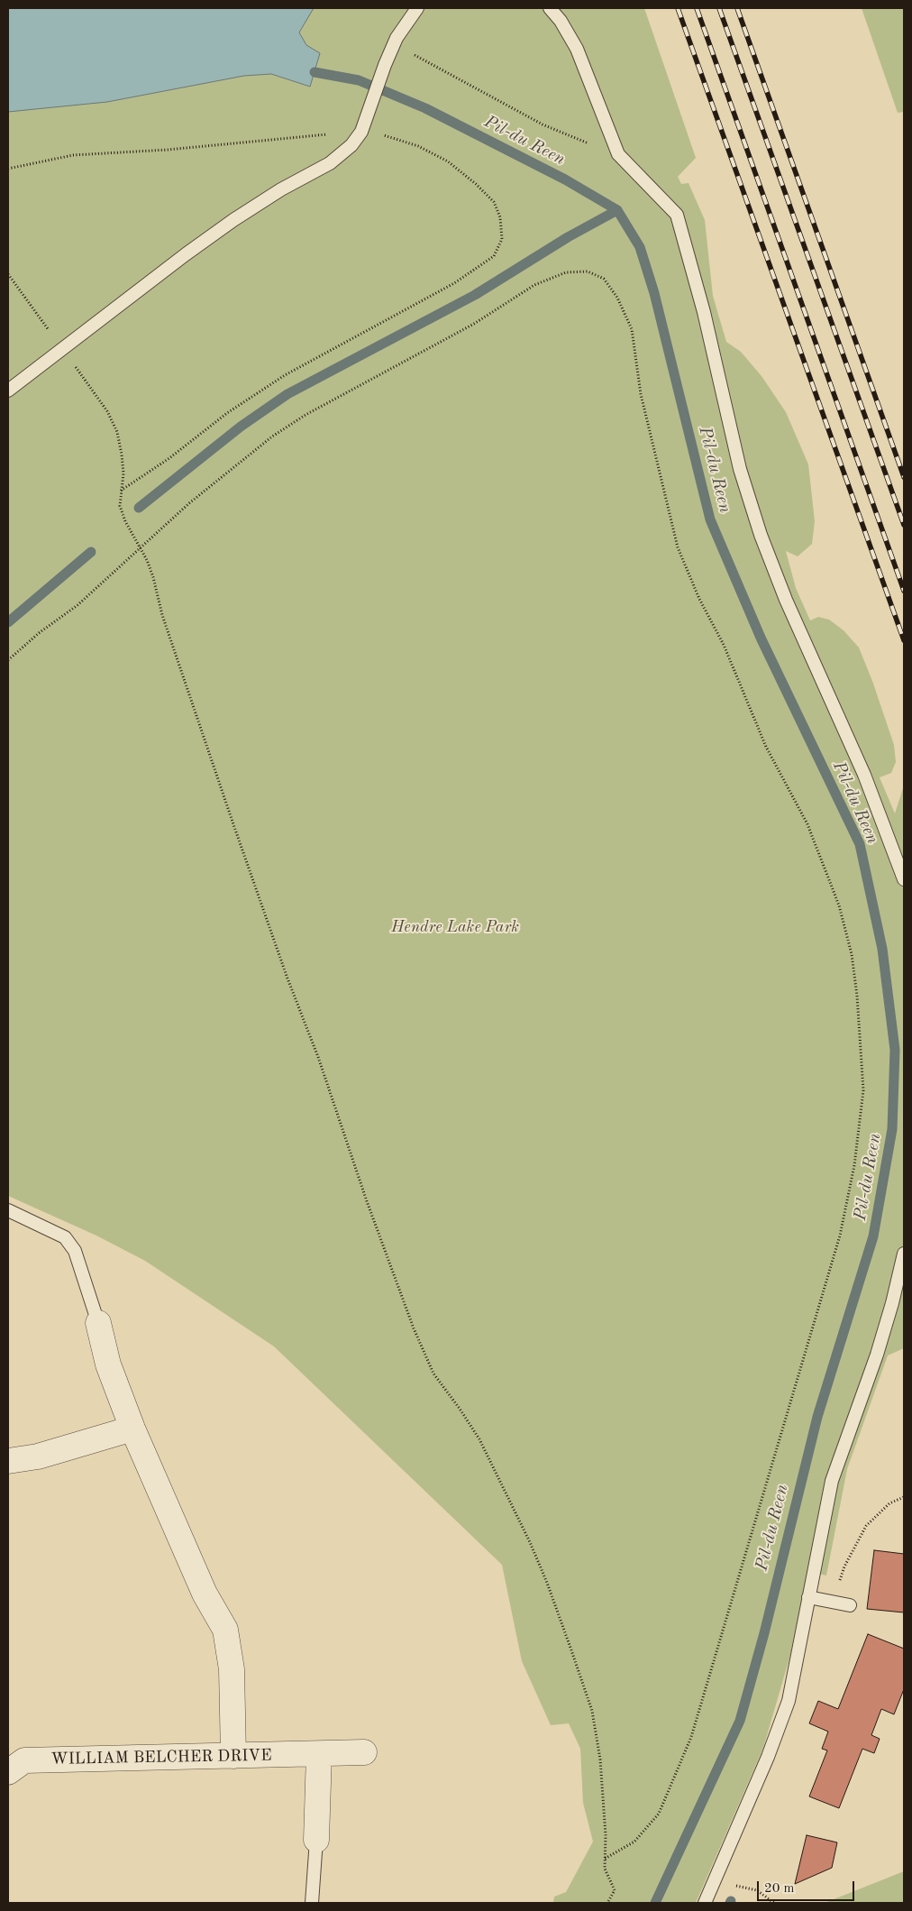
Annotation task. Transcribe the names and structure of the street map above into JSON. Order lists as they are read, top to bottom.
{
  "streets": {
    "street": ["WILLIAM BELCHER DRIVE"]
  },
  "water": ["Pil-du Reen"],
  "parks": ["Hendre Lake Park"],
  "scale_bar": "20 m"
}
